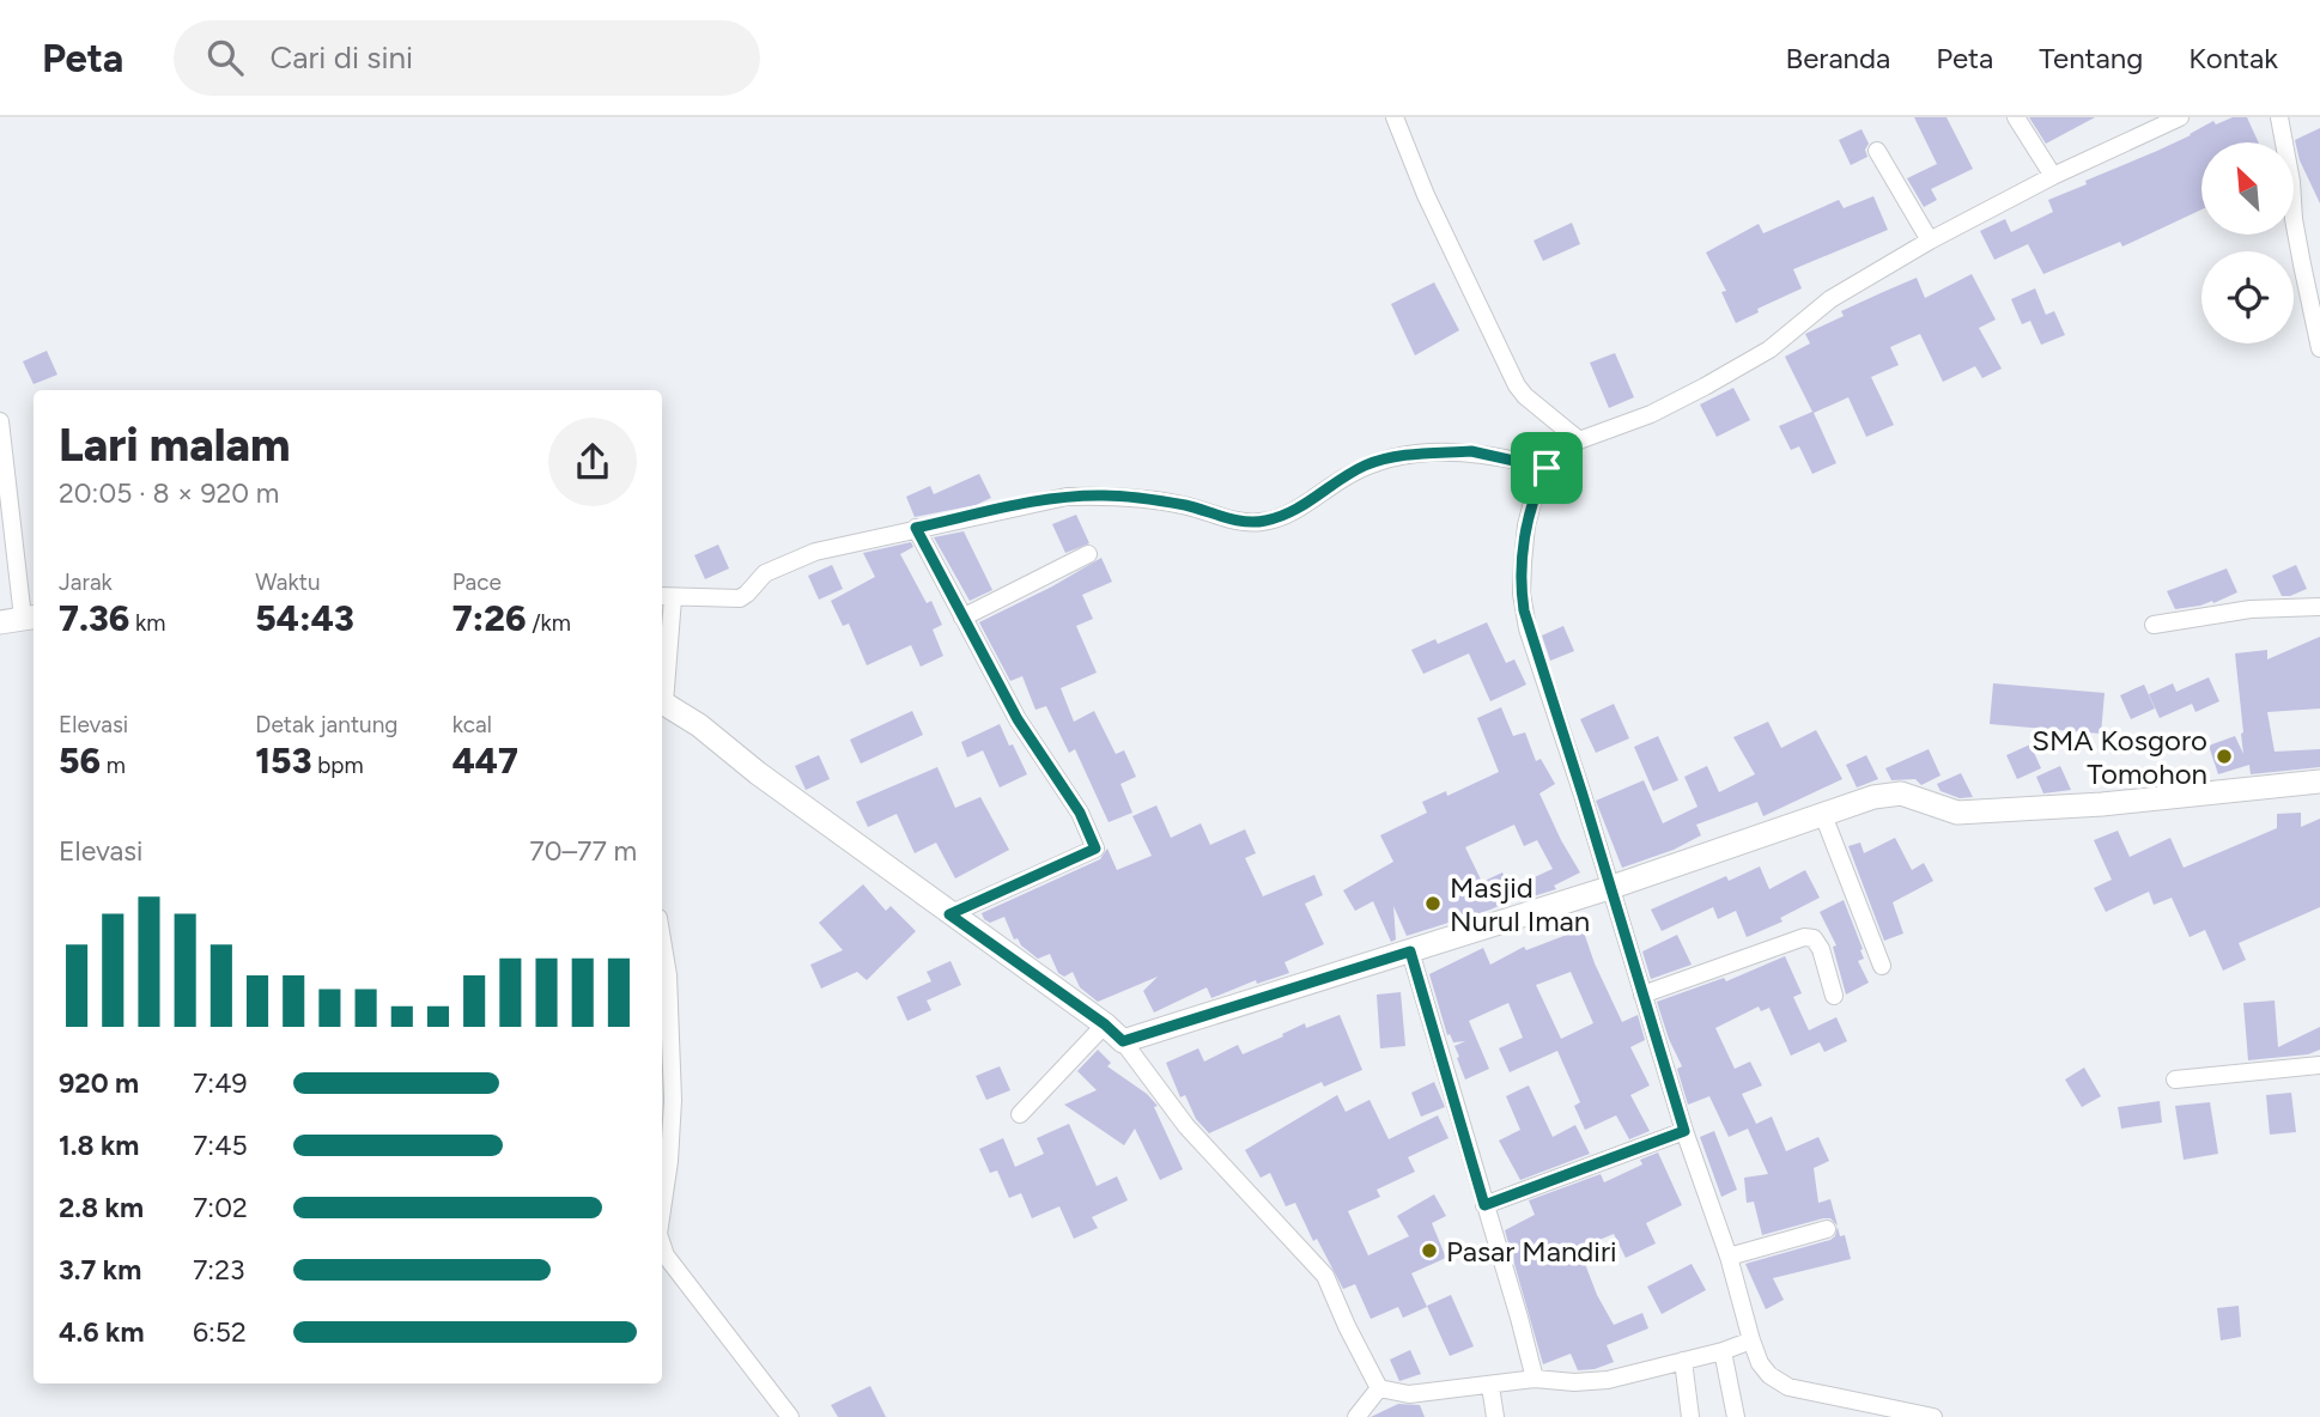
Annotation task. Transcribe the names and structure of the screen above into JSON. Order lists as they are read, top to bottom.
{
  "places": ["SMA Kosgoro Tomohon", "Masjid Nurul Iman", "Pasar Mandiri"],
  "north": "top left",
  "page": {
    "header": "Peta",
    "search": "Cari di sini",
    "nav": [
      "Beranda",
      "Peta",
      "Tentang",
      "Kontak"
    ],
    "heading": ["Lari malam", "20:05 · 8 × 920 m"],
    "stats": [
      ["Jarak", "7.36 km"],
      ["Waktu", "54:43"],
      ["Pace", "7:26 /km"],
      ["Elevasi", "56 m"],
      ["Detak jantung", "153 bpm"],
      ["kcal", "447"]
    ],
    "chart": ["Elevasi", "70–77 m"],
    "list": [
      {
        "name": "920 m",
        "note": "7:49"
      },
      {
        "name": "1.8 km",
        "note": "7:45"
      },
      {
        "name": "2.8 km",
        "note": "7:02"
      },
      {
        "name": "3.7 km",
        "note": "7:23"
      },
      {
        "name": "4.6 km",
        "note": "6:52"
      }
    ]
  }
}
